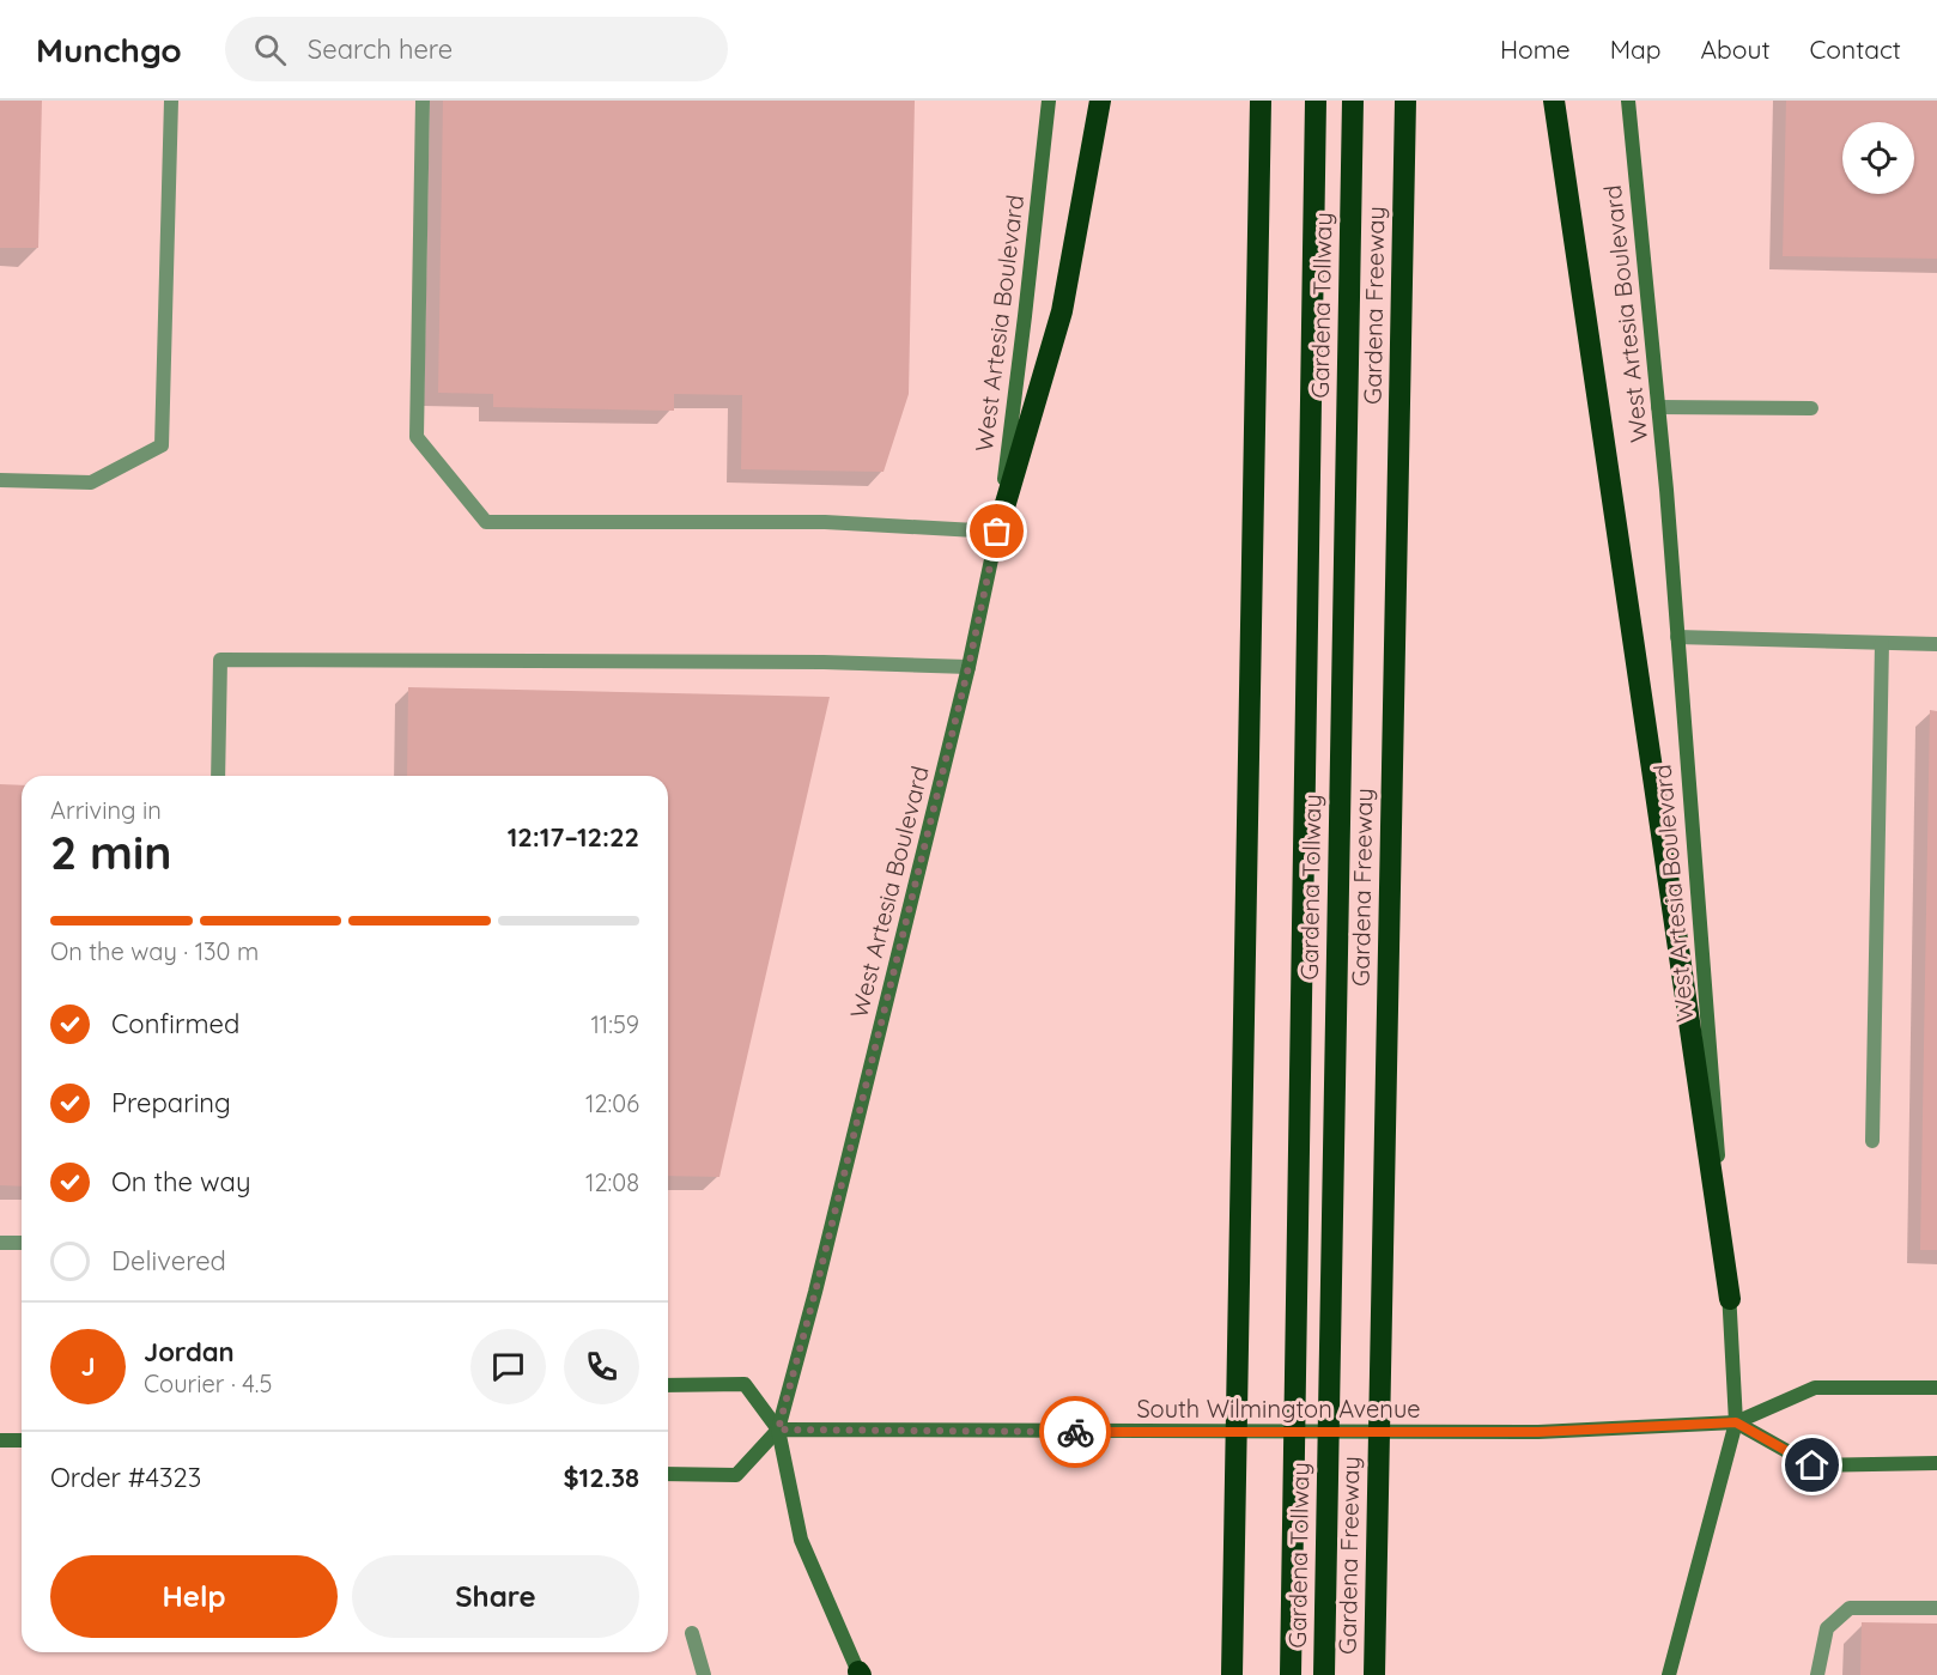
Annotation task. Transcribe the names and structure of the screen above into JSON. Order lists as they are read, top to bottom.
{
  "streets": {
    "highway": ["Gardena Tollway", "Gardena Freeway"],
    "main road": ["West Artesia Boulevard", "South Wilmington Avenue"]
  },
  "crossings": [
    ["West Artesia Boulevard", "South Wilmington Avenue"]
  ],
  "page": {
    "header": "Munchgo",
    "search": "Search here",
    "nav": [
      "Home",
      "Map",
      "About",
      "Contact"
    ],
    "heading": ["2 min", "Arriving in", "12:17–12:22"],
    "panel": [
      "Jordan",
      "Courier · 4.5",
      "Order #4323",
      "$12.38"
    ],
    "bar": "On the way · 130 m",
    "list": [
      ["Confirmed", "11:59"],
      ["Preparing", "12:06"],
      ["On the way", "12:08"],
      "Delivered"
    ],
    "round": "J",
    "buttons": ["Help", "Share"]
  }
}
